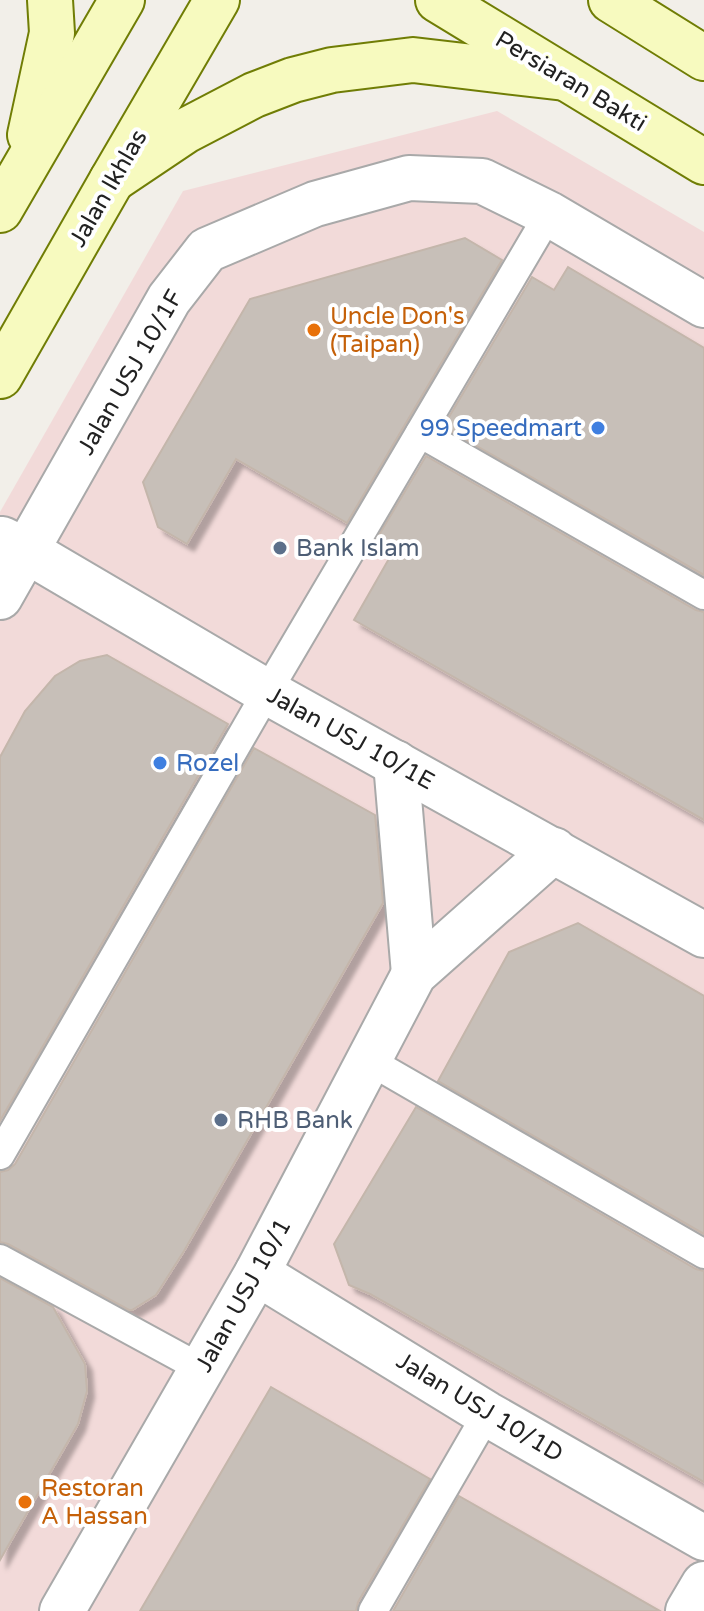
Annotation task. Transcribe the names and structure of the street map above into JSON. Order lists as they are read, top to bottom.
{
  "streets": {
    "street": [
      "Persiaran Bakti",
      "Jalan Ikhlas",
      "Jalan USJ 10/1F",
      "Jalan USJ 10/1E",
      "Jalan USJ 10/1",
      "Jalan USJ 10/1D"
    ]
  },
  "crossings": [
    ["Jalan USJ 10/1F", "Jalan USJ 10/1E"],
    ["Jalan USJ 10/1E", "Jalan USJ 10/1"],
    ["Jalan USJ 10/1", "Jalan USJ 10/1D"]
  ],
  "places": [
    "Uncle Don's (Taipan)",
    "99 Speedmart",
    "Bank Islam",
    "Rozel",
    "RHB Bank",
    "Restoran A Hassan"
  ]
}
